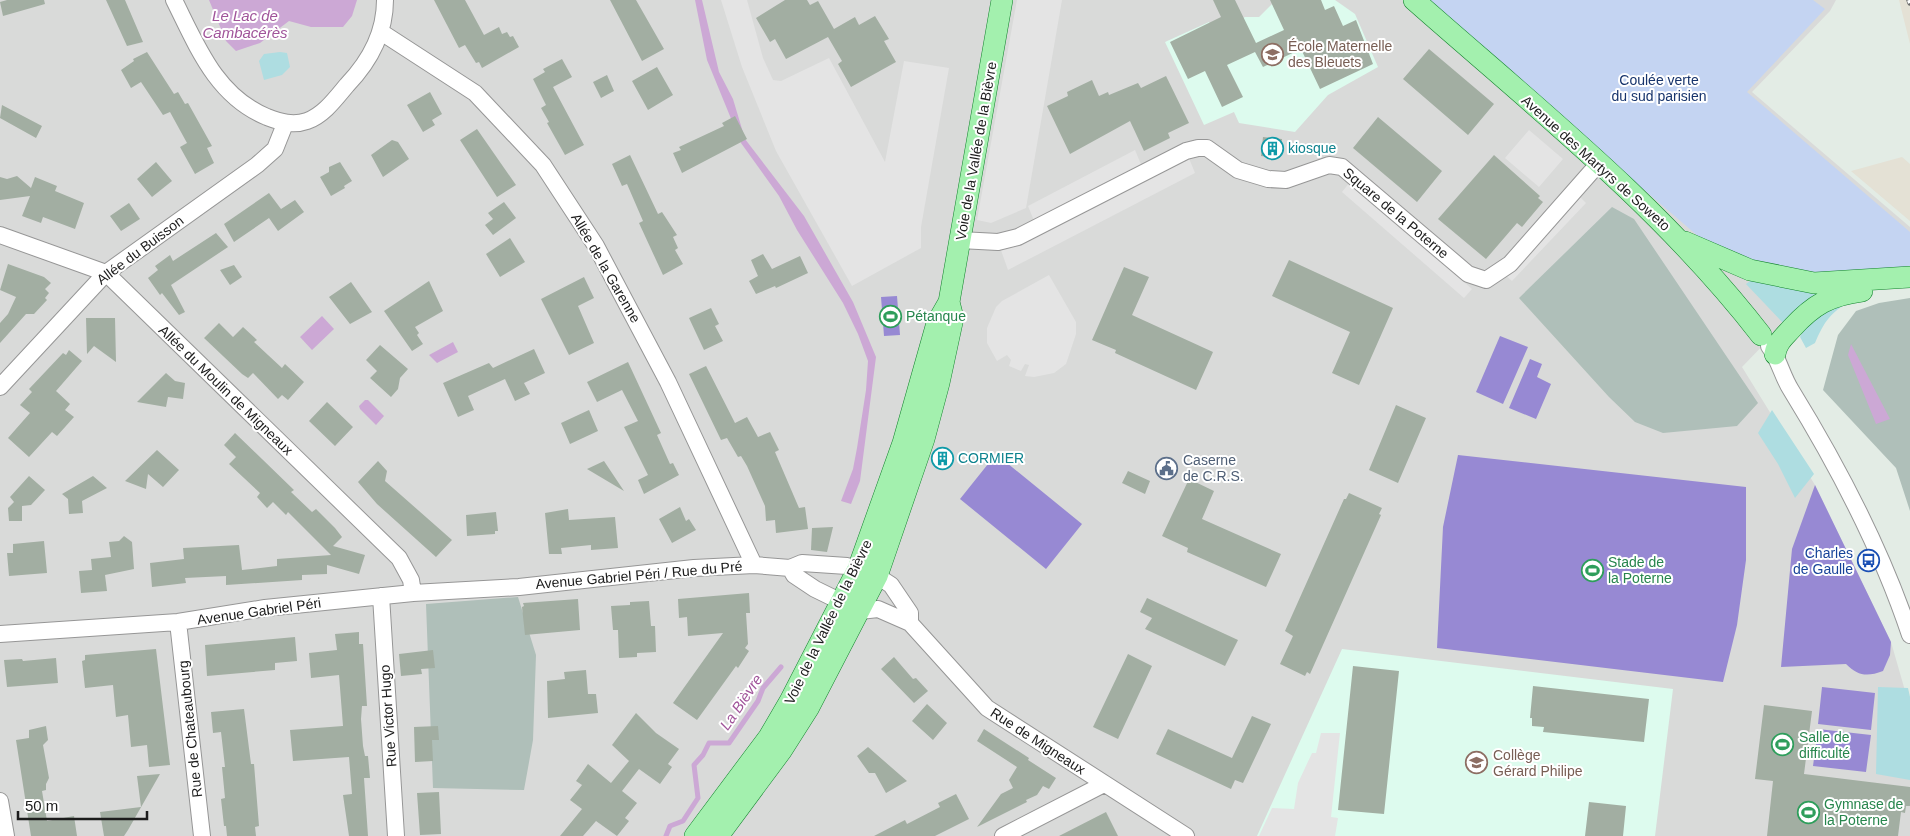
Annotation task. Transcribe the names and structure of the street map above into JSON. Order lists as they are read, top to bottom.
{
  "streets": {
    "main road": ["Voie de la Vallée de la Bièvre", "Avenue des Martyrs de Soweto"],
    "street": [
      "Square de la Poterne",
      "Allée du Buisson",
      "Allée de la Garenne",
      "Allée du Moulin de Migneaux",
      "Avenue Gabriel Péri / Rue du Pré",
      "Avenue Gabriel Péri",
      "Rue Victor Hugo",
      "Rue de Chateaubourg",
      "Rue de Migneaux"
    ]
  },
  "crossings": [
    ["Voie de la Vallée de la Bièvre", "Square de la Poterne"],
    ["Voie de la Vallée de la Bièvre", "Rue de Migneaux"],
    ["Avenue des Martyrs de Soweto", "Square de la Poterne"],
    ["Allée du Buisson", "Allée du Moulin de Migneaux"],
    ["Allée de la Garenne", "Avenue Gabriel Péri / Rue du Pré"],
    ["Allée du Moulin de Migneaux", "Avenue Gabriel Péri"],
    ["Avenue Gabriel Péri / Rue du Pré", "Avenue Gabriel Péri"],
    ["Avenue Gabriel Péri / Rue du Pré", "Rue de Migneaux"],
    ["Avenue Gabriel Péri", "Rue Victor Hugo"],
    ["Avenue Gabriel Péri", "Rue de Chateaubourg"]
  ],
  "water": ["Le Lac de Cambacérès", "La Bièvre"],
  "parks": ["Coulée verte du sud parisien"],
  "places": {
    "school or university": ["École Maternelle des Bleuets", "Collège Gérard Philipe"],
    "building": ["kiosque", "CORMIER"],
    "sports": [
      "Pétanque",
      "Stade de la Poterne",
      "Salle de difficulté",
      "Gymnase de la Poterne"
    ],
    "public building": ["Caserne de C.R.S."],
    "bus stop": ["Charles de Gaulle"]
  },
  "scale_bar": "50 m"
}
